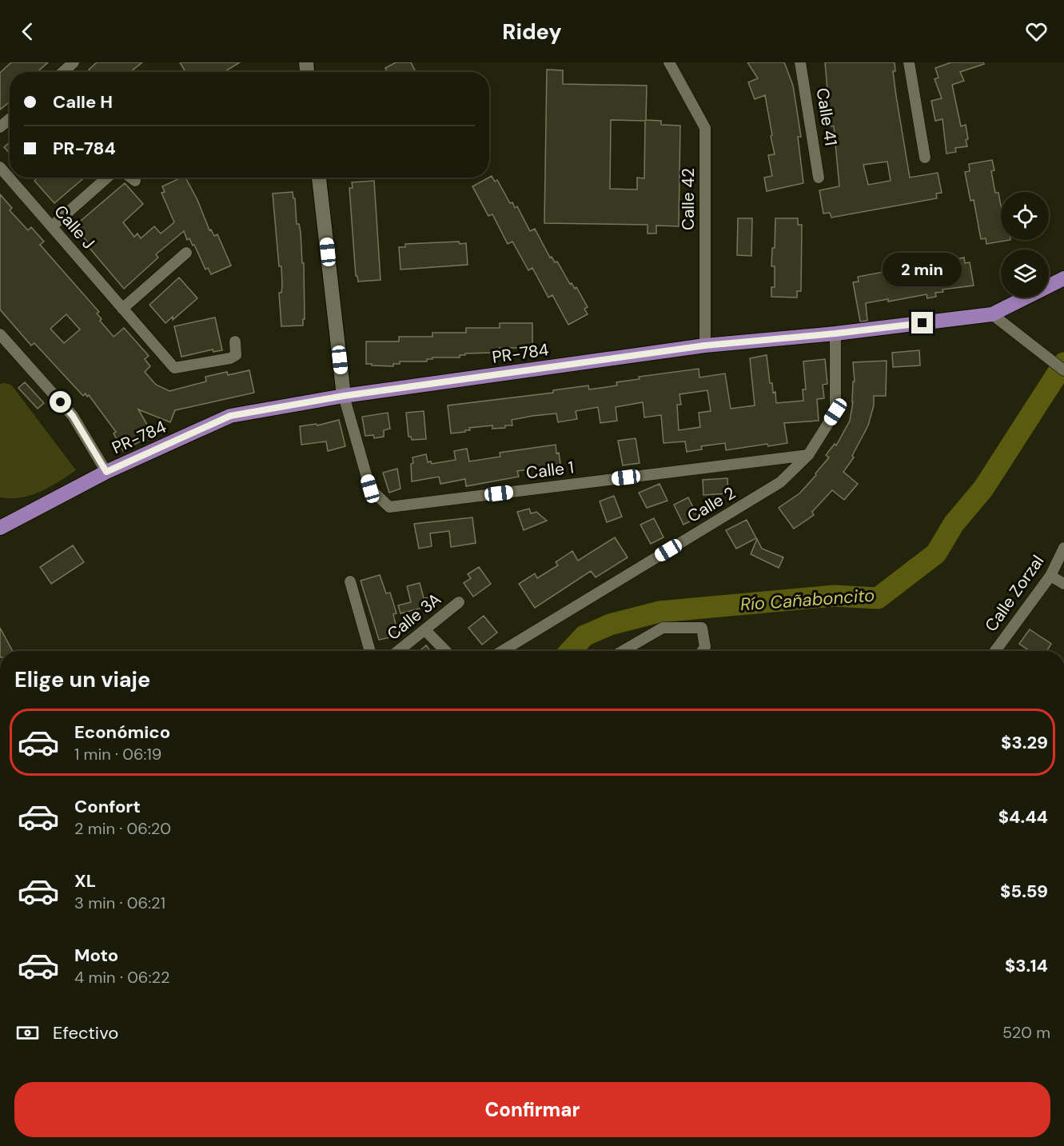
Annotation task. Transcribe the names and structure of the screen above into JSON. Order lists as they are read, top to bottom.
{
  "streets": {
    "main road": ["PR-784"],
    "street": [
      "Calle 41",
      "Calle 42",
      "Calle J",
      "Calle 1",
      "Calle 2",
      "Calle Zorzal",
      "Calle 3A"
    ]
  },
  "crossings": [
    ["Calle 42", "PR-784"],
    ["PR-784", "Calle 1"],
    ["PR-784", "Calle 2"],
    ["Calle 1", "Calle 2"]
  ],
  "water": ["Río Cañaboncito"],
  "page": {
    "header": "Ridey",
    "banner": ["Calle H", "PR-784"],
    "bubble": "2 min",
    "heading": "Elige un viaje",
    "list": [
      {
        "name": "Económico",
        "note": "1 min · 06:19",
        "value": "$3.29"
      },
      {
        "name": "Confort",
        "note": "2 min · 06:20",
        "value": "$4.44"
      },
      {
        "name": "XL",
        "note": "3 min · 06:21",
        "value": "$5.59"
      },
      {
        "name": "Moto",
        "note": "4 min · 06:22",
        "value": "$3.14"
      }
    ],
    "pay": ["Efectivo", "520 m"],
    "buttons": "Confirmar"
  }
}
